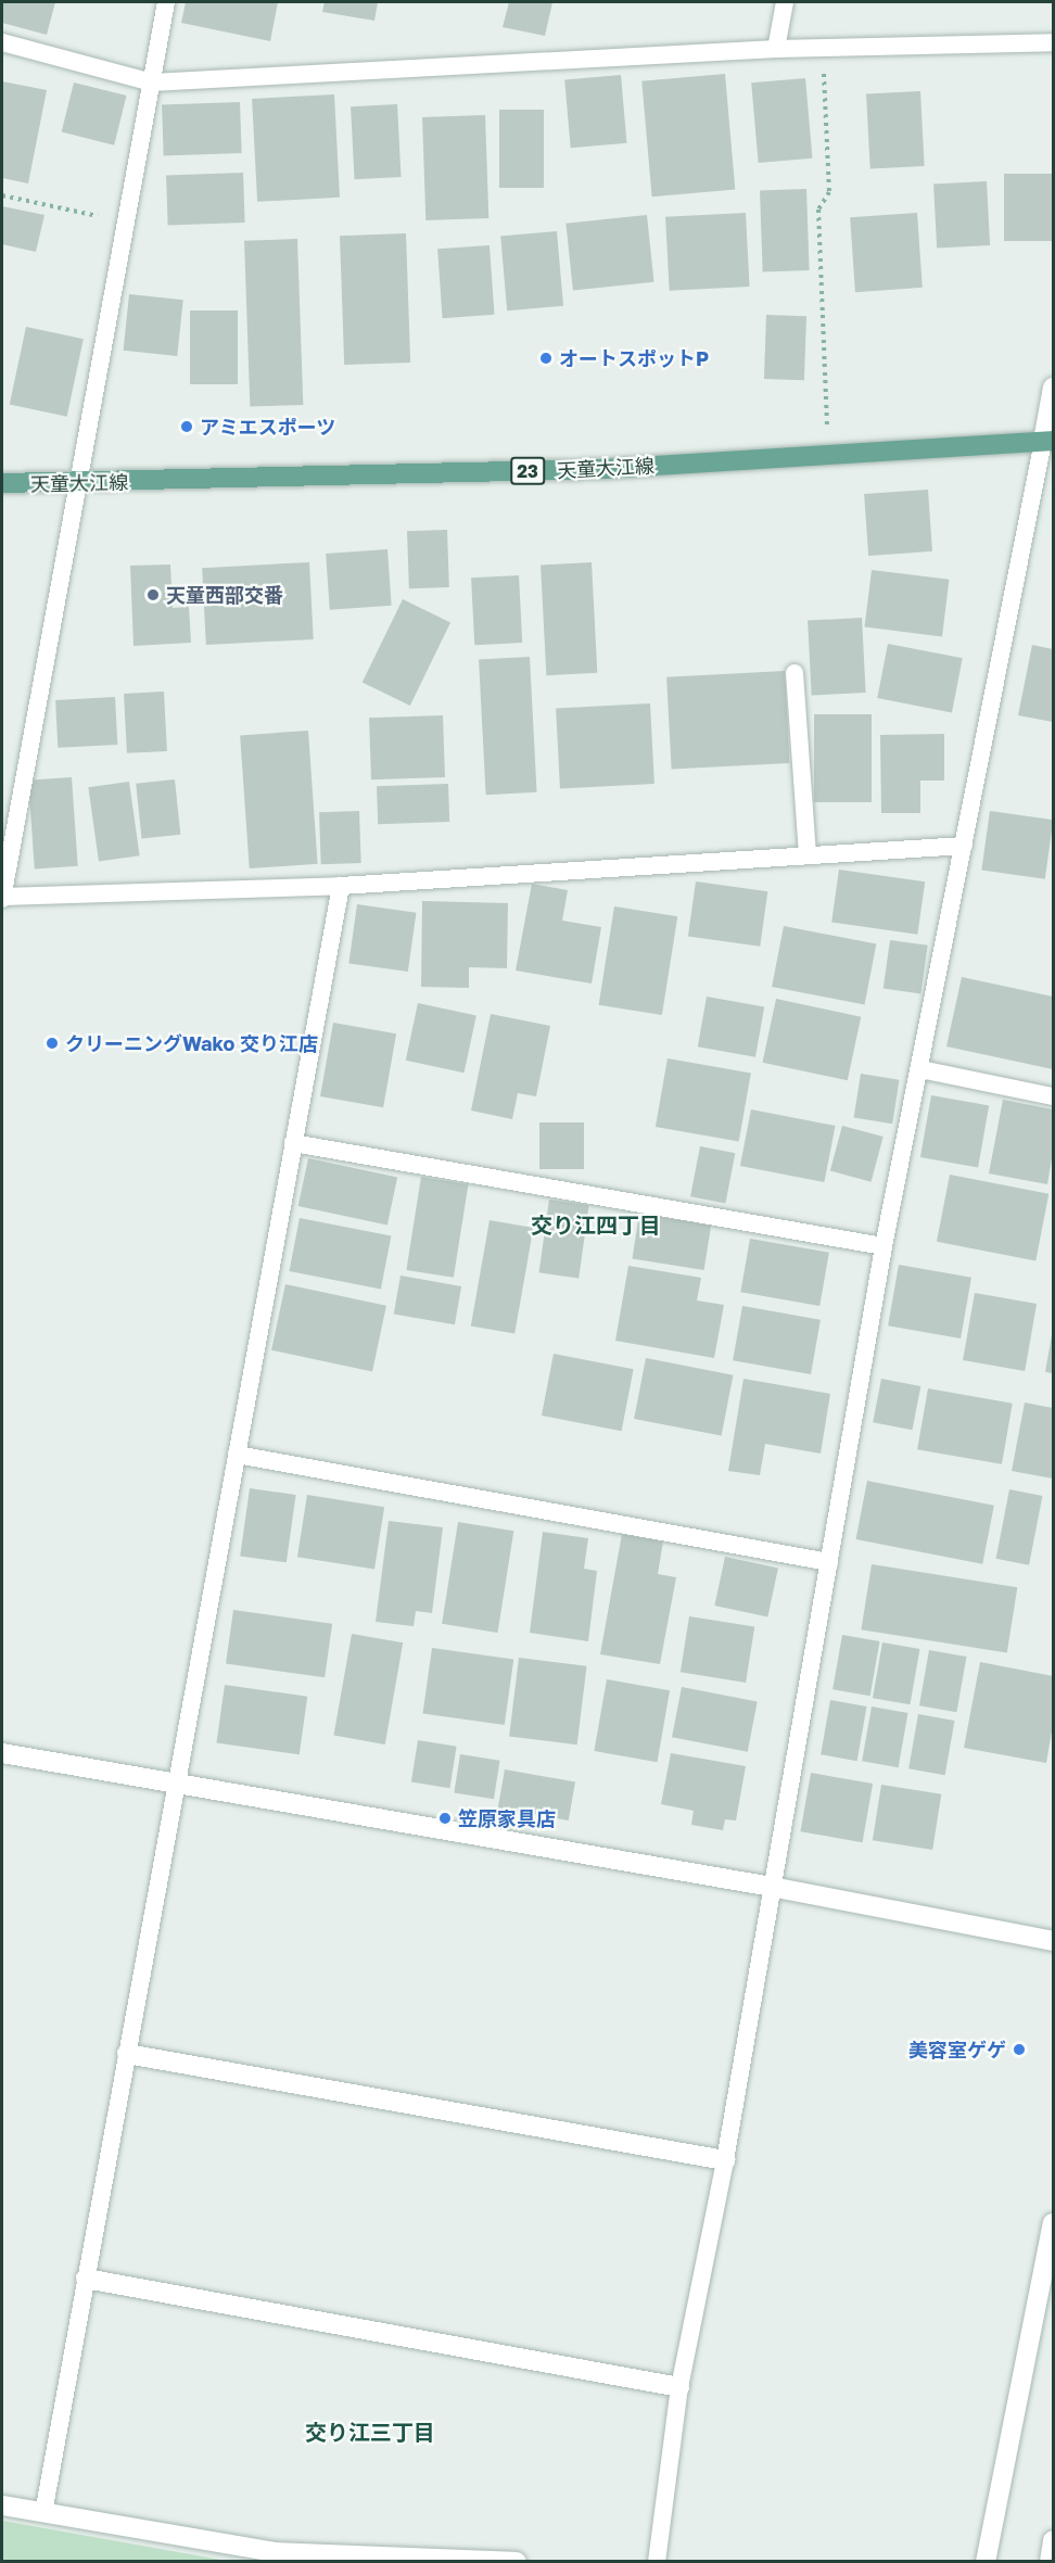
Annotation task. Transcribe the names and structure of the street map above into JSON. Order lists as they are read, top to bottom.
{
  "streets": {
    "main road": ["天童大江線", "23"]
  },
  "districts": ["交り江四丁目", "交り江三丁目"],
  "places": [
    "オートスポットP",
    "アミエスポーツ",
    "天童西部交番",
    "クリーニングWako 交り江店",
    "笠原家具店",
    "美容室ゲゲ"
  ]
}
